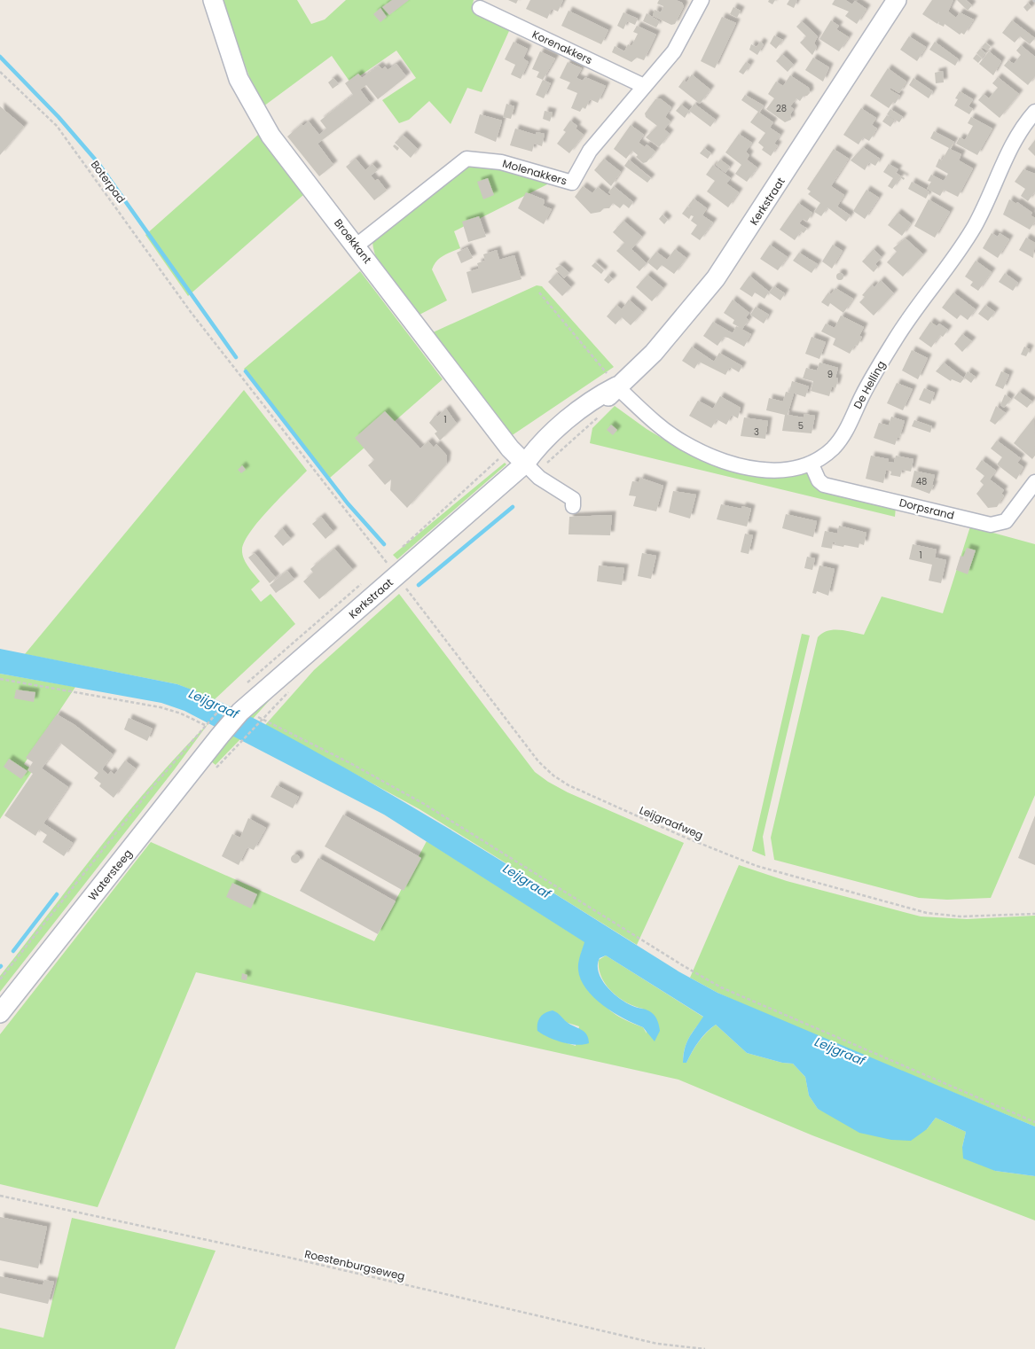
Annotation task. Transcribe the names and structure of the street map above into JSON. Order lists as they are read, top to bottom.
{
  "streets": {
    "street": [
      "Korenakkers",
      "Molenakkers",
      "Kerkstraat",
      "Broekkant",
      "De Helling",
      "Dorpsrand",
      "Watersteeg"
    ],
    "path": ["Boterpad", "Leijgraafweg", "Roestenburgseweg"]
  },
  "crossings": [
    ["Korenakkers", "Molenakkers"],
    ["Molenakkers", "Broekkant"],
    ["Boterpad", "Kerkstraat"],
    ["Boterpad", "Leijgraafweg"],
    ["Kerkstraat", "Broekkant"],
    ["Kerkstraat", "De Helling"],
    ["Kerkstraat", "Leijgraafweg"],
    ["Kerkstraat", "Watersteeg"],
    ["De Helling", "Dorpsrand"]
  ],
  "water": ["Leijgraaf"],
  "house_numbers": [
    "28",
    "9",
    "1",
    "5",
    "3",
    "48",
    "1"
  ]
}
